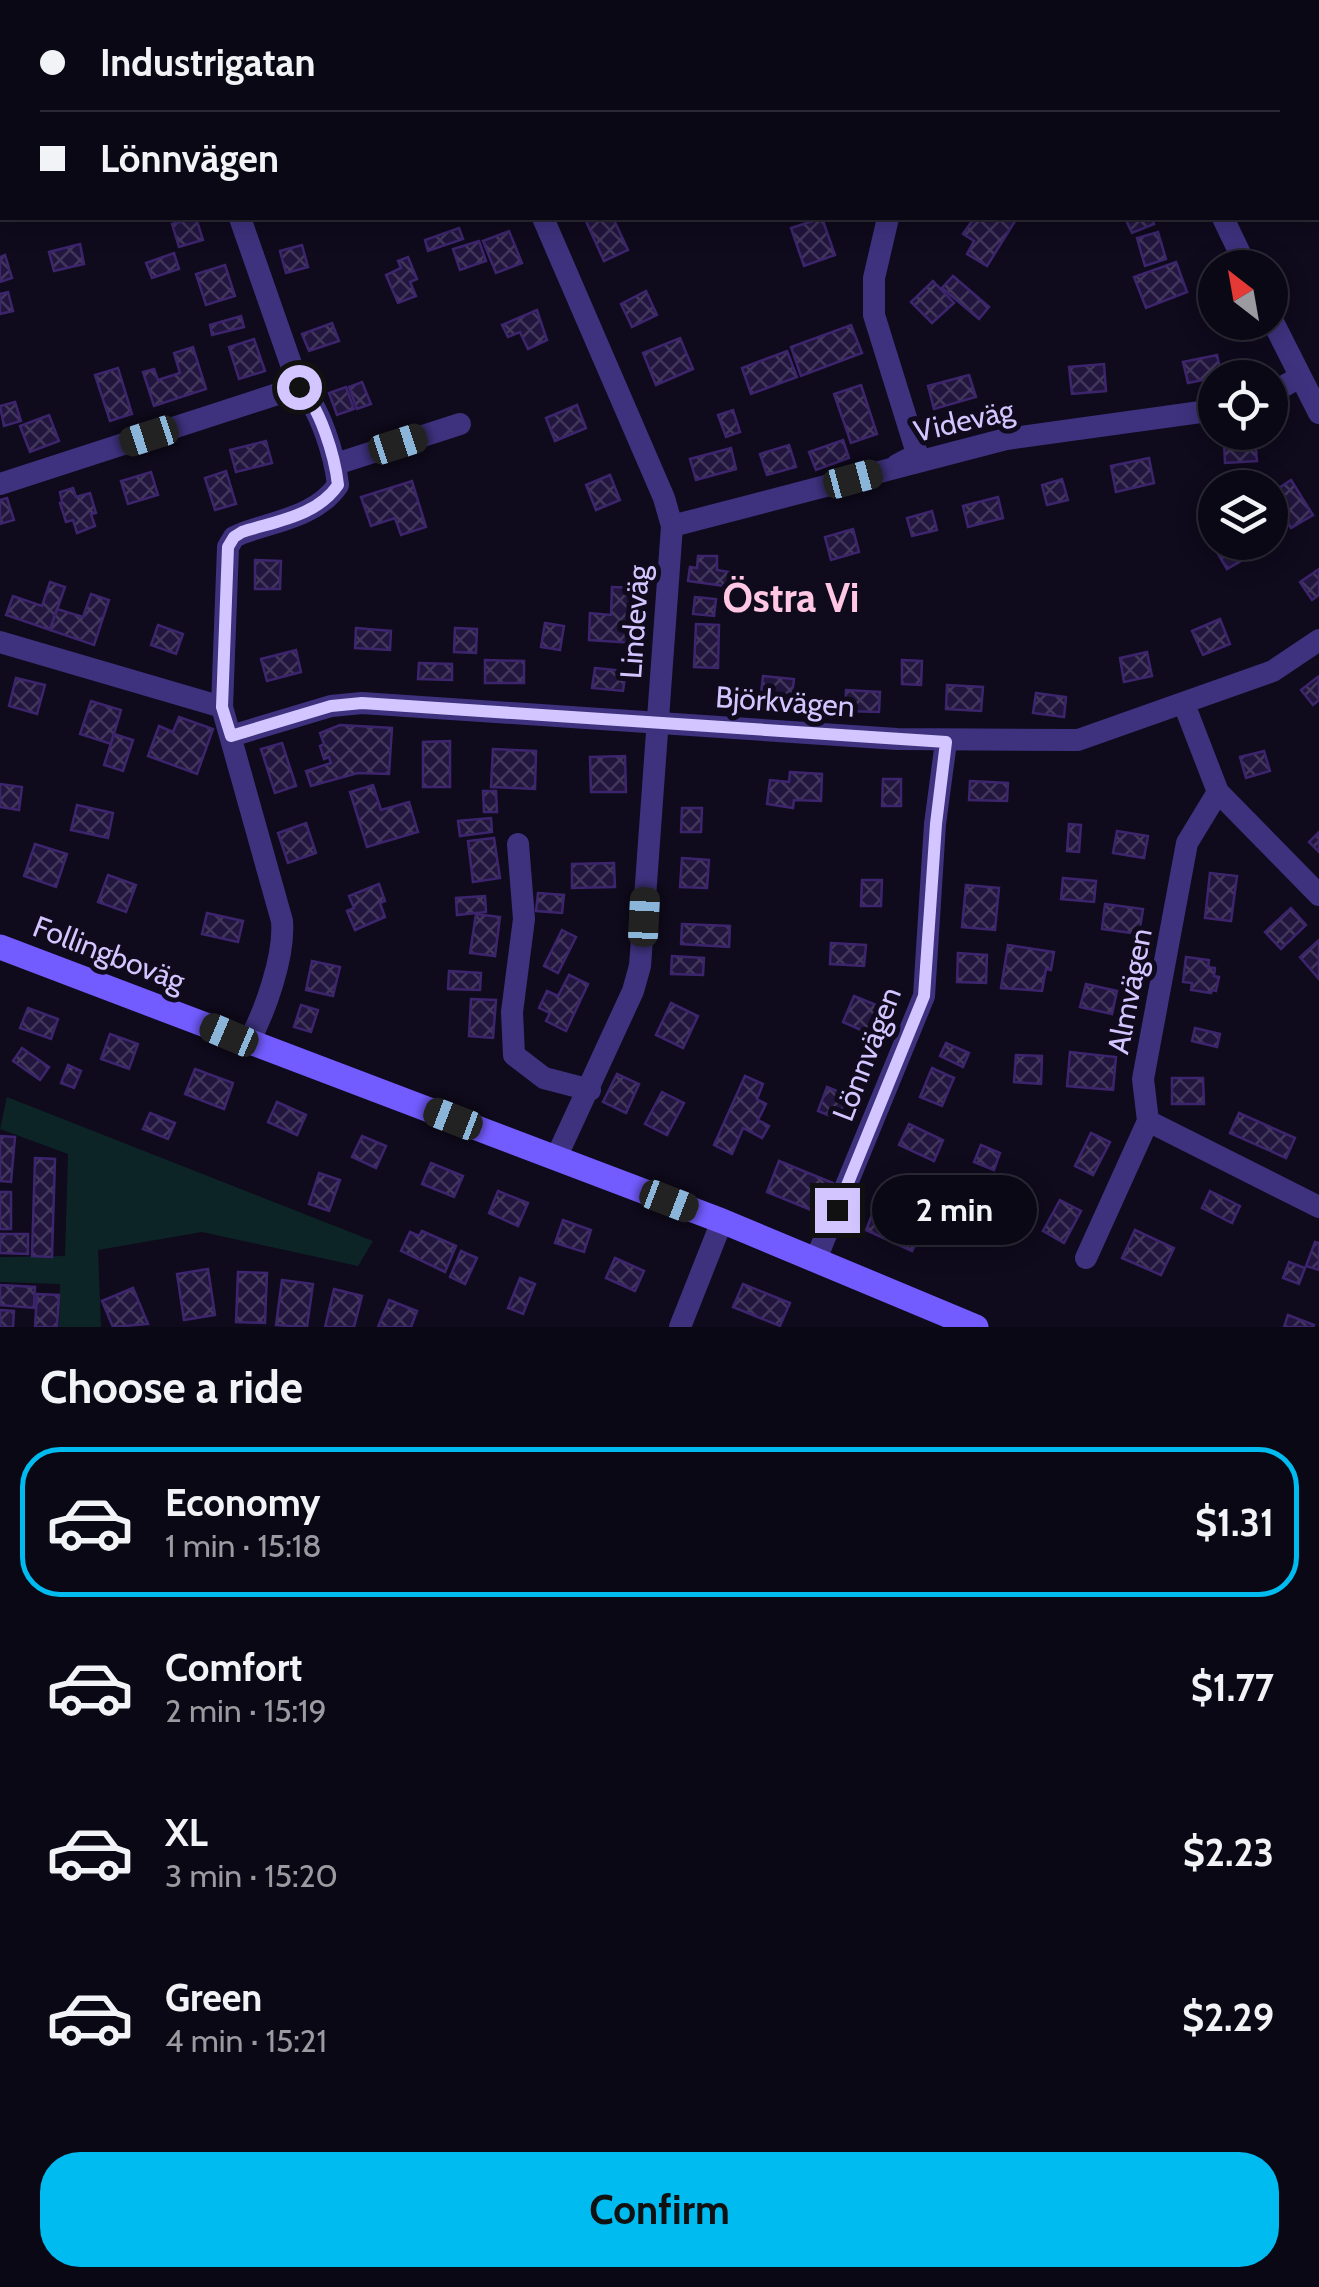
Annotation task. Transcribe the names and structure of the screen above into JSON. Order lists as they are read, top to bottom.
{
  "streets": {
    "main road": ["Follingboväg"],
    "street": [
      "Videväg",
      "Lindeväg",
      "Björkvägen",
      "Almvägen",
      "Lönnvägen"
    ]
  },
  "crossings": [
    ["Videväg", "Lindeväg"],
    ["Lindeväg", "Björkvägen"],
    ["Lindeväg", "Follingboväg"],
    ["Björkvägen", "Lönnvägen"],
    ["Follingboväg", "Lönnvägen"]
  ],
  "districts": ["Östra Vi"],
  "north": "top left",
  "page": {
    "banner": ["Industrigatan", "Lönnvägen"],
    "bubble": "2 min",
    "heading": "Choose a ride",
    "list": [
      {
        "name": "Economy",
        "note": "1 min · 15:18",
        "value": "$1.31"
      },
      {
        "name": "Comfort",
        "note": "2 min · 15:19",
        "value": "$1.77"
      },
      {
        "name": "XL",
        "note": "3 min · 15:20",
        "value": "$2.23"
      },
      {
        "name": "Green",
        "note": "4 min · 15:21",
        "value": "$2.29"
      }
    ],
    "buttons": "Confirm"
  }
}
